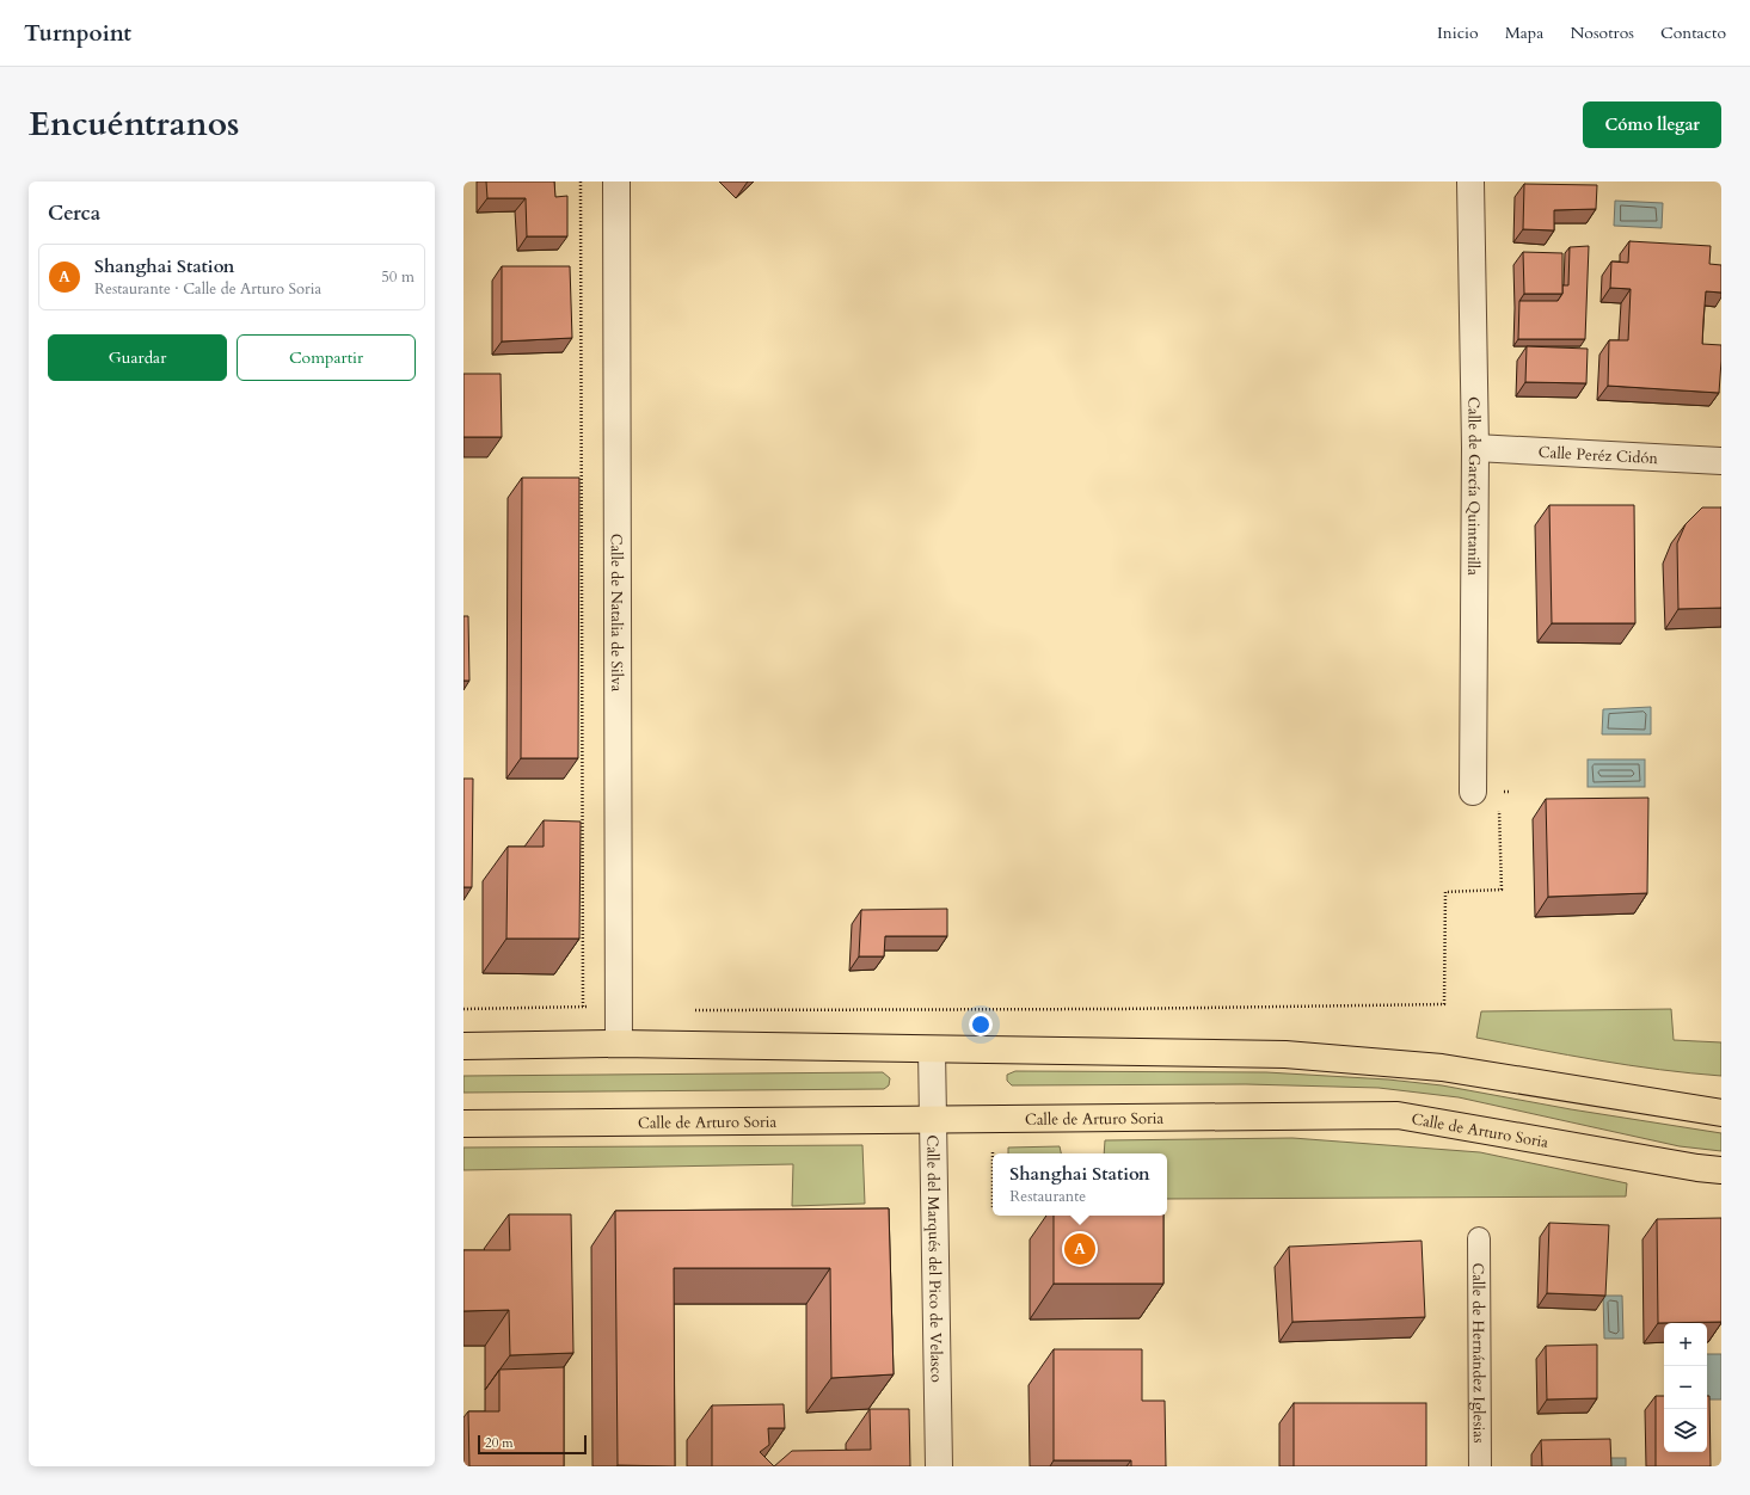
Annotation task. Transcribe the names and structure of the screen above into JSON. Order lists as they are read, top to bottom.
{
  "streets": {
    "main road": ["Calle de Arturo Soria"],
    "street": [
      "Calle Peréz Cidón",
      "Calle de García Quintanilla",
      "Calle de Natalia de Silva",
      "Calle del Marqués del Pico de Velasco",
      "Calle de Hernández Iglesias"
    ]
  },
  "crossings": [
    ["Calle Peréz Cidón", "Calle de García Quintanilla"],
    ["Calle de Arturo Soria", "Calle del Marqués del Pico de Velasco"]
  ],
  "scale_bar": "20 m",
  "page": {
    "header": "Turnpoint",
    "nav": [
      "Inicio",
      "Mapa",
      "Nosotros",
      "Contacto"
    ],
    "title": "Encuéntranos",
    "buttons": [
      "Cómo llegar",
      ["Guardar", "Compartir"]
    ],
    "heading": "Cerca",
    "list": [
      {
        "mark": "A",
        "name": "Shanghai Station",
        "note": "Restaurante · Calle de Arturo Soria",
        "value": "50 m"
      }
    ],
    "popup": ["Shanghai Station", "Restaurante"],
    "pins": "A",
    "map_buttons": ["+", "−"],
    "scale": "20 m"
  }
}
